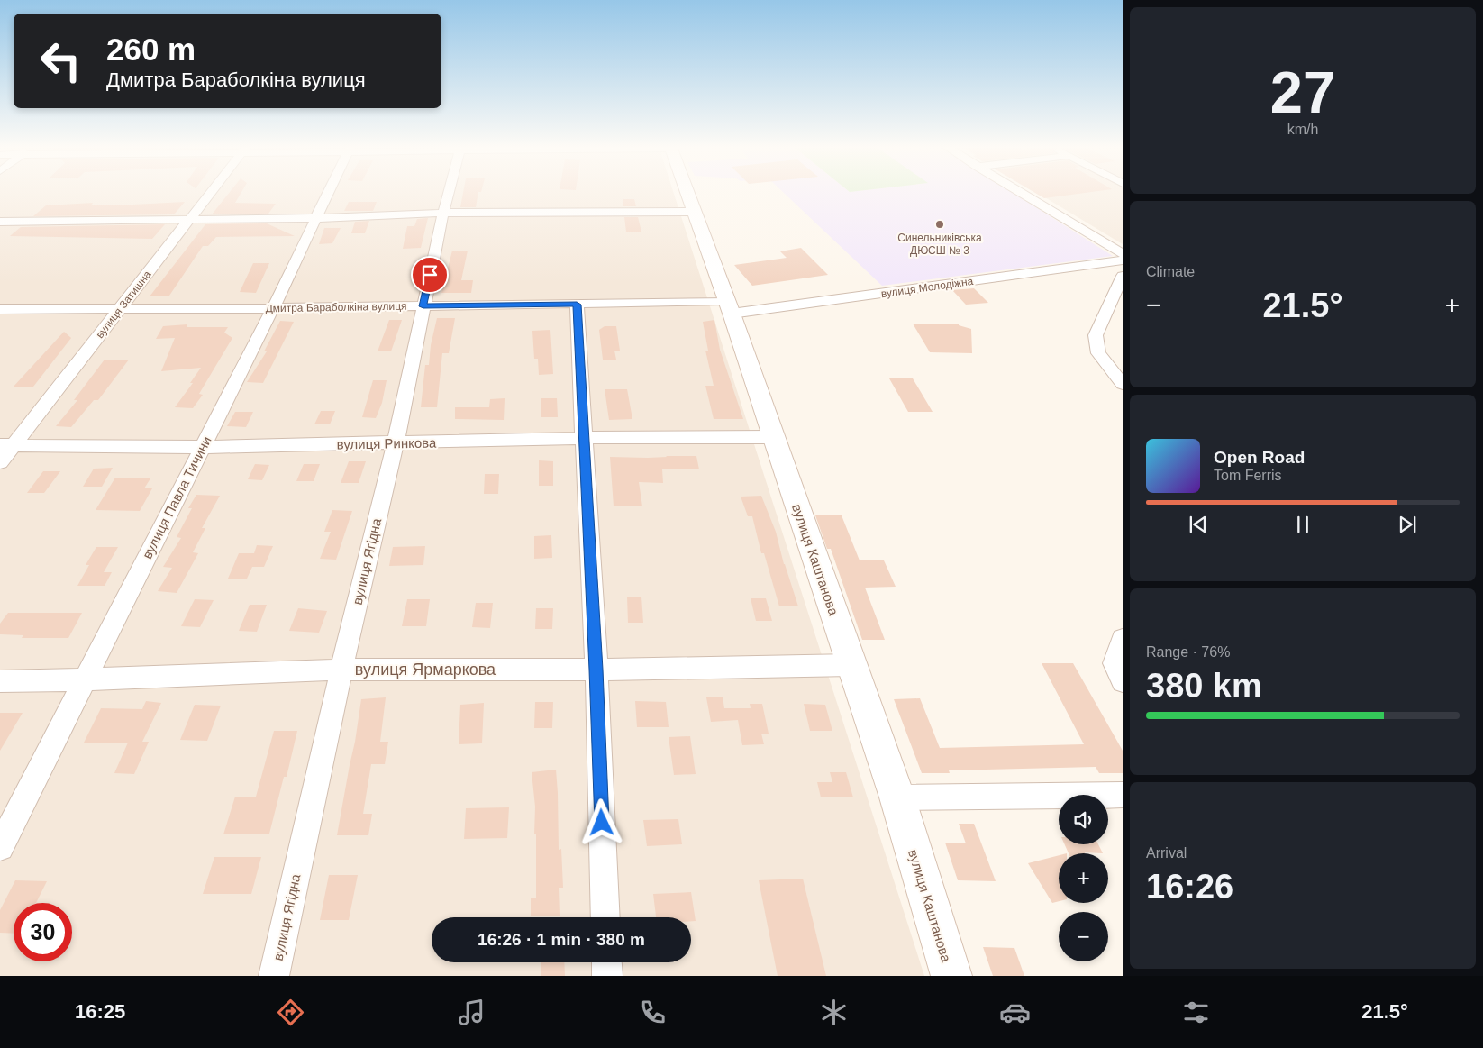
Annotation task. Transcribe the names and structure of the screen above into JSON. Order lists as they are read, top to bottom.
{
  "streets": {
    "street": [
      "вулиця Молодіжна",
      "вулиця Затишна",
      "Дмитра Бараболкіна вулиця",
      "вулиця Ринкова",
      "вулиця Павла Тичини",
      "вулиця Каштанова",
      "вулиця Ягідна",
      "вулиця Ярмаркова"
    ]
  },
  "crossings": [
    ["вулиця Молодіжна", "Дмитра Бараболкіна вулиця"],
    ["вулиця Молодіжна", "вулиця Каштанова"],
    ["вулиця Затишна", "Дмитра Бараболкіна вулиця"],
    ["вулиця Затишна", "вулиця Ринкова"],
    ["Дмитра Бараболкіна вулиця", "вулиця Павла Тичини"],
    ["Дмитра Бараболкіна вулиця", "вулиця Каштанова"],
    ["Дмитра Бараболкіна вулиця", "вулиця Ягідна"],
    ["вулиця Ринкова", "вулиця Павла Тичини"],
    ["вулиця Ринкова", "вулиця Каштанова"],
    ["вулиця Ринкова", "вулиця Ягідна"],
    ["вулиця Павла Тичини", "вулиця Ярмаркова"],
    ["вулиця Каштанова", "вулиця Ярмаркова"],
    ["вулиця Ягідна", "вулиця Ярмаркова"]
  ],
  "places": ["Синельниківська ДЮСШ № 3"],
  "page": {
    "tile": [
      ["27", "km/h"],
      "Climate",
      ["Range · 76%", "380 km"],
      ["Arrival", "16:26"]
    ],
    "turn": ["260 m", "Дмитра Бараболкіна вулиця"],
    "heat": ["−", "21.5°", "+"],
    "song": ["Open Road", "Tom Ferris"],
    "map_buttons": ["+", "−"],
    "limit": "30",
    "trip": "16:26 · 1 min · 380 m",
    "tabs": ["16:25", "21.5°"]
  }
}
